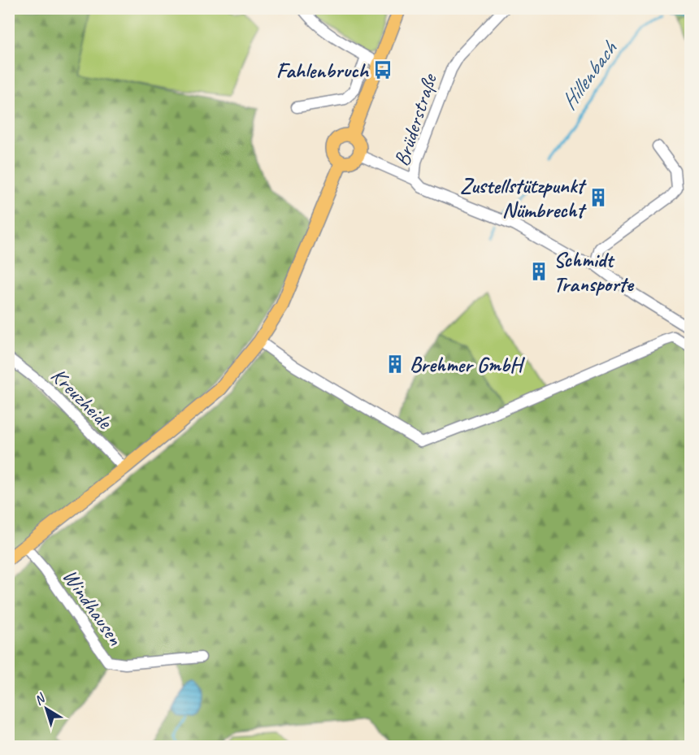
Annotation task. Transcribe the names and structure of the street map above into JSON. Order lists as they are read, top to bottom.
{
  "streets": {
    "street": ["Brüderstraße", "Kreuzheide", "Windhausen"]
  },
  "water": ["Hillenbach"],
  "places": {
    "bus stop": ["Fahlenbruch"],
    "building": ["Zustellstützpunkt Nümbrecht", "Schmidt Transporte", "Brehmer GmbH"]
  },
  "north": "top left"
}
